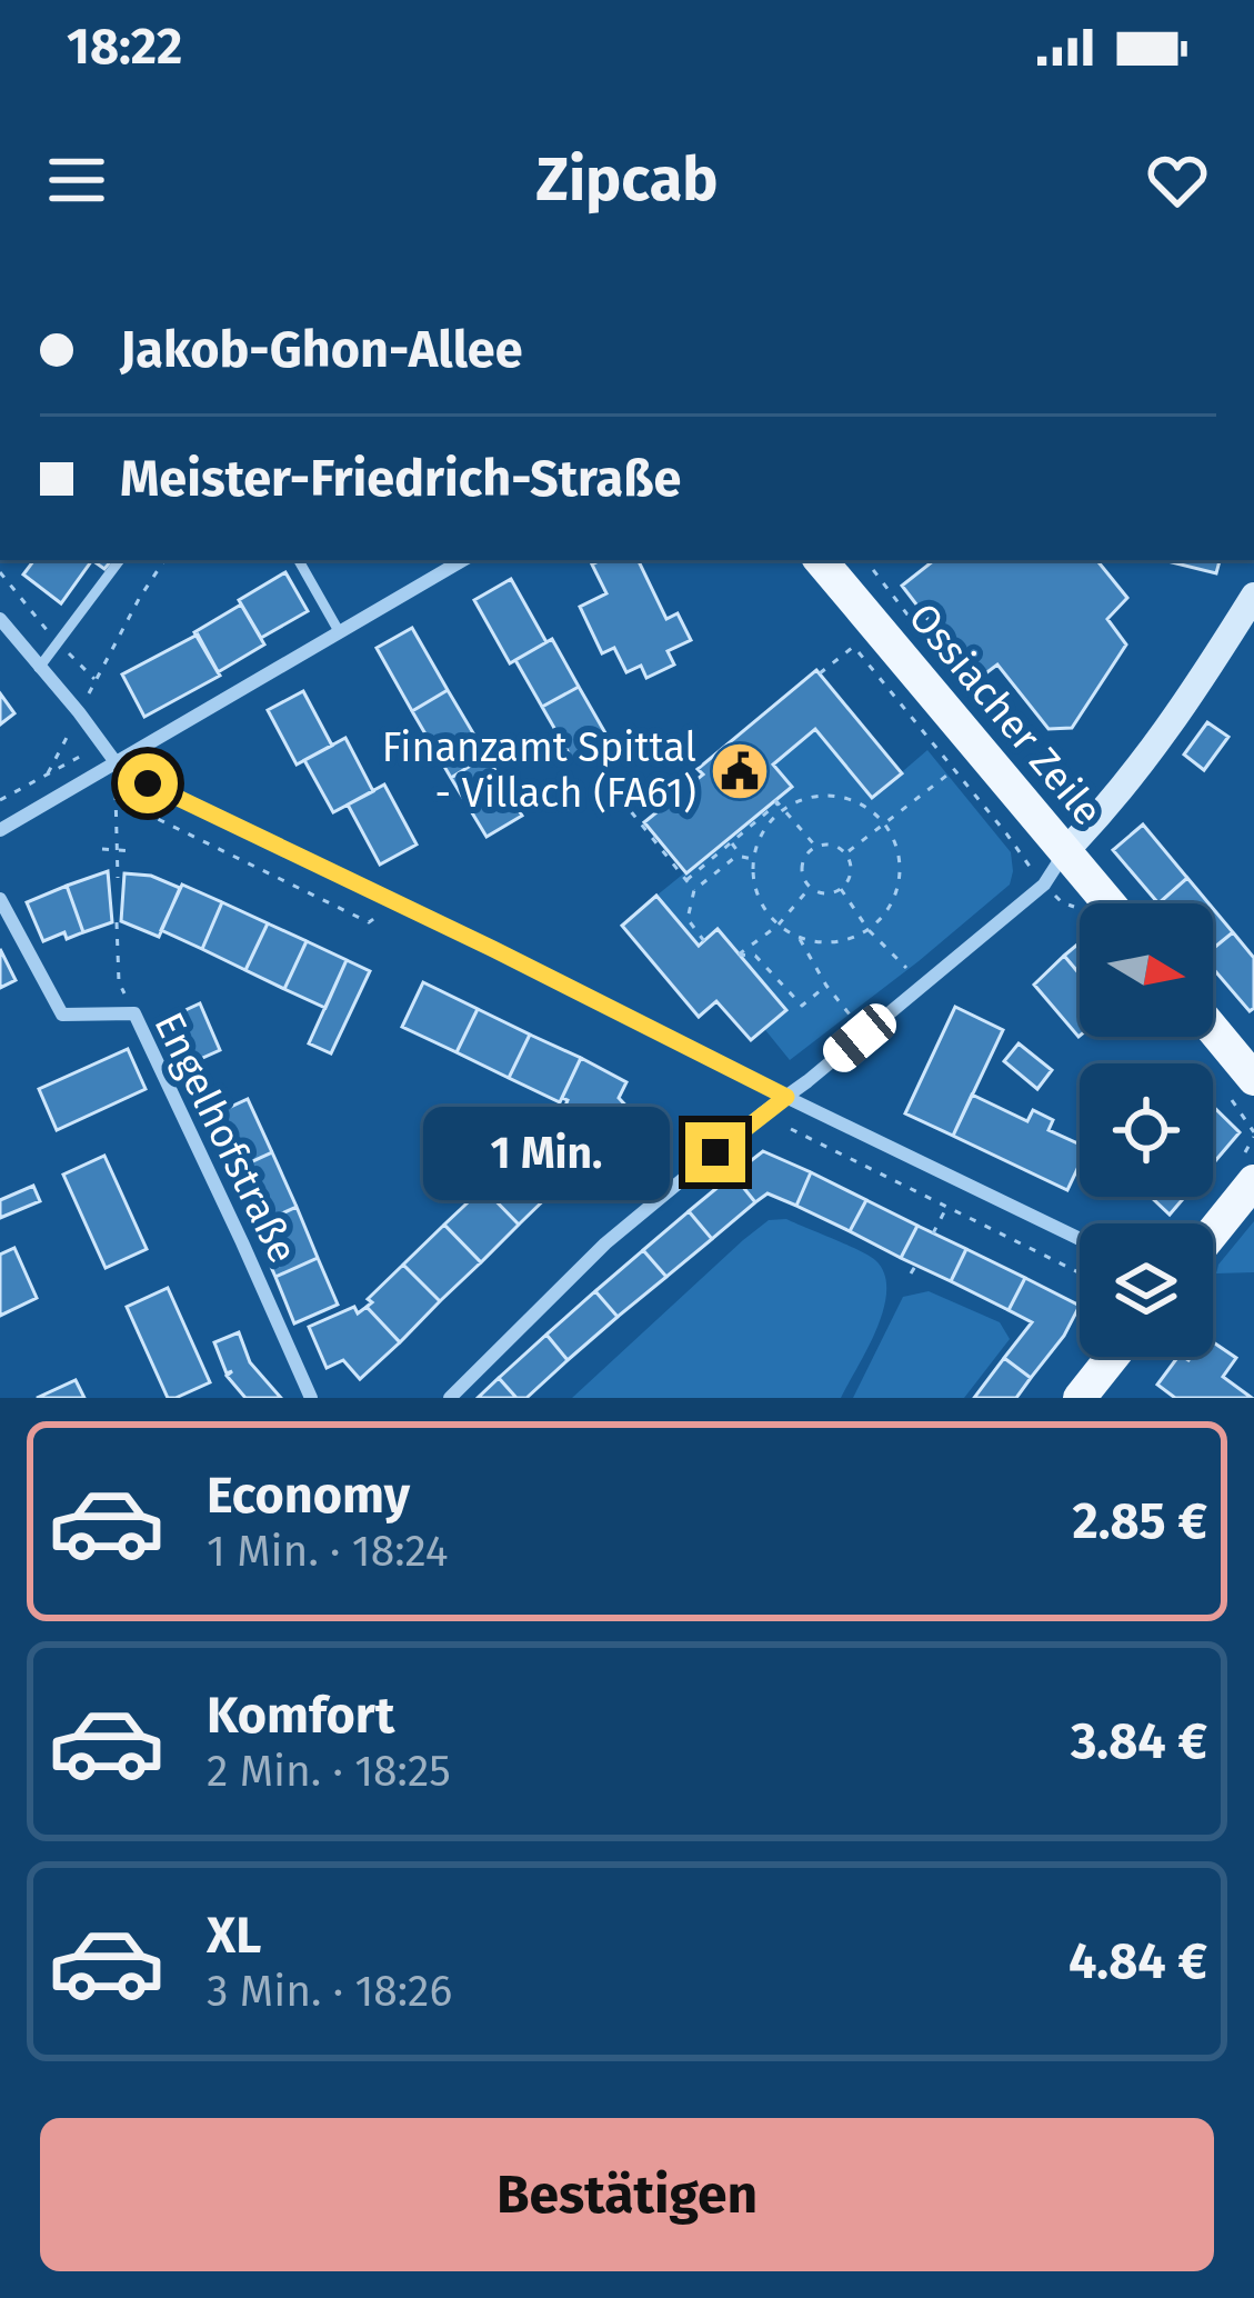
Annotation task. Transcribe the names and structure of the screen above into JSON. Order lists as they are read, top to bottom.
{
  "streets": {
    "main road": ["Ossiacher Zeile"],
    "street": ["Engelhofstraße"]
  },
  "places": {
    "public building": ["Finanzamt Spittal - Villach (FA61)"]
  },
  "north": "right",
  "page": {
    "status": "18:22",
    "header": "Zipcab",
    "banner": ["Jakob-Ghon-Allee", "Meister-Friedrich-Straße"],
    "bubble": "1 Min.",
    "list": [
      {
        "name": "Economy",
        "note": "1 Min. · 18:24",
        "value": "2.85 €"
      },
      {
        "name": "Komfort",
        "note": "2 Min. · 18:25",
        "value": "3.84 €"
      },
      {
        "name": "XL",
        "note": "3 Min. · 18:26",
        "value": "4.84 €"
      }
    ],
    "buttons": "Bestätigen"
  }
}
